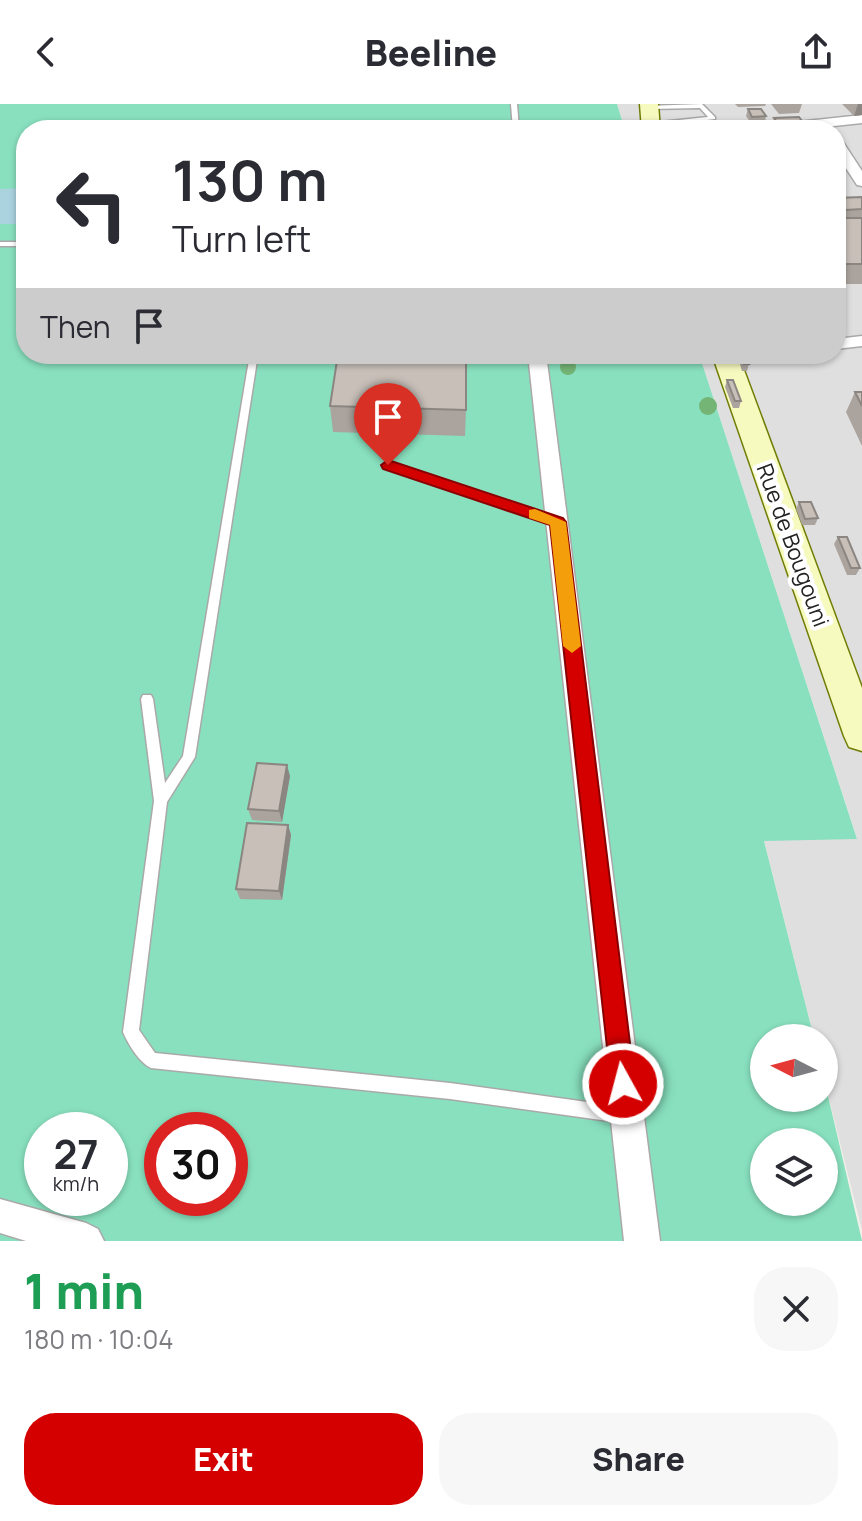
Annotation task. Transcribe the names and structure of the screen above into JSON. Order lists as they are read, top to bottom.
{
  "streets": {
    "main road": ["Rue de Bougouni"]
  },
  "north": "left",
  "page": {
    "header": "Beeline",
    "turn": ["130 m", "Turn left"],
    "then": "Then",
    "speed": "27 km/h",
    "limit": "30",
    "heading": ["1 min", "180 m · 10:04"],
    "buttons": ["Exit", "Share"]
  }
}
